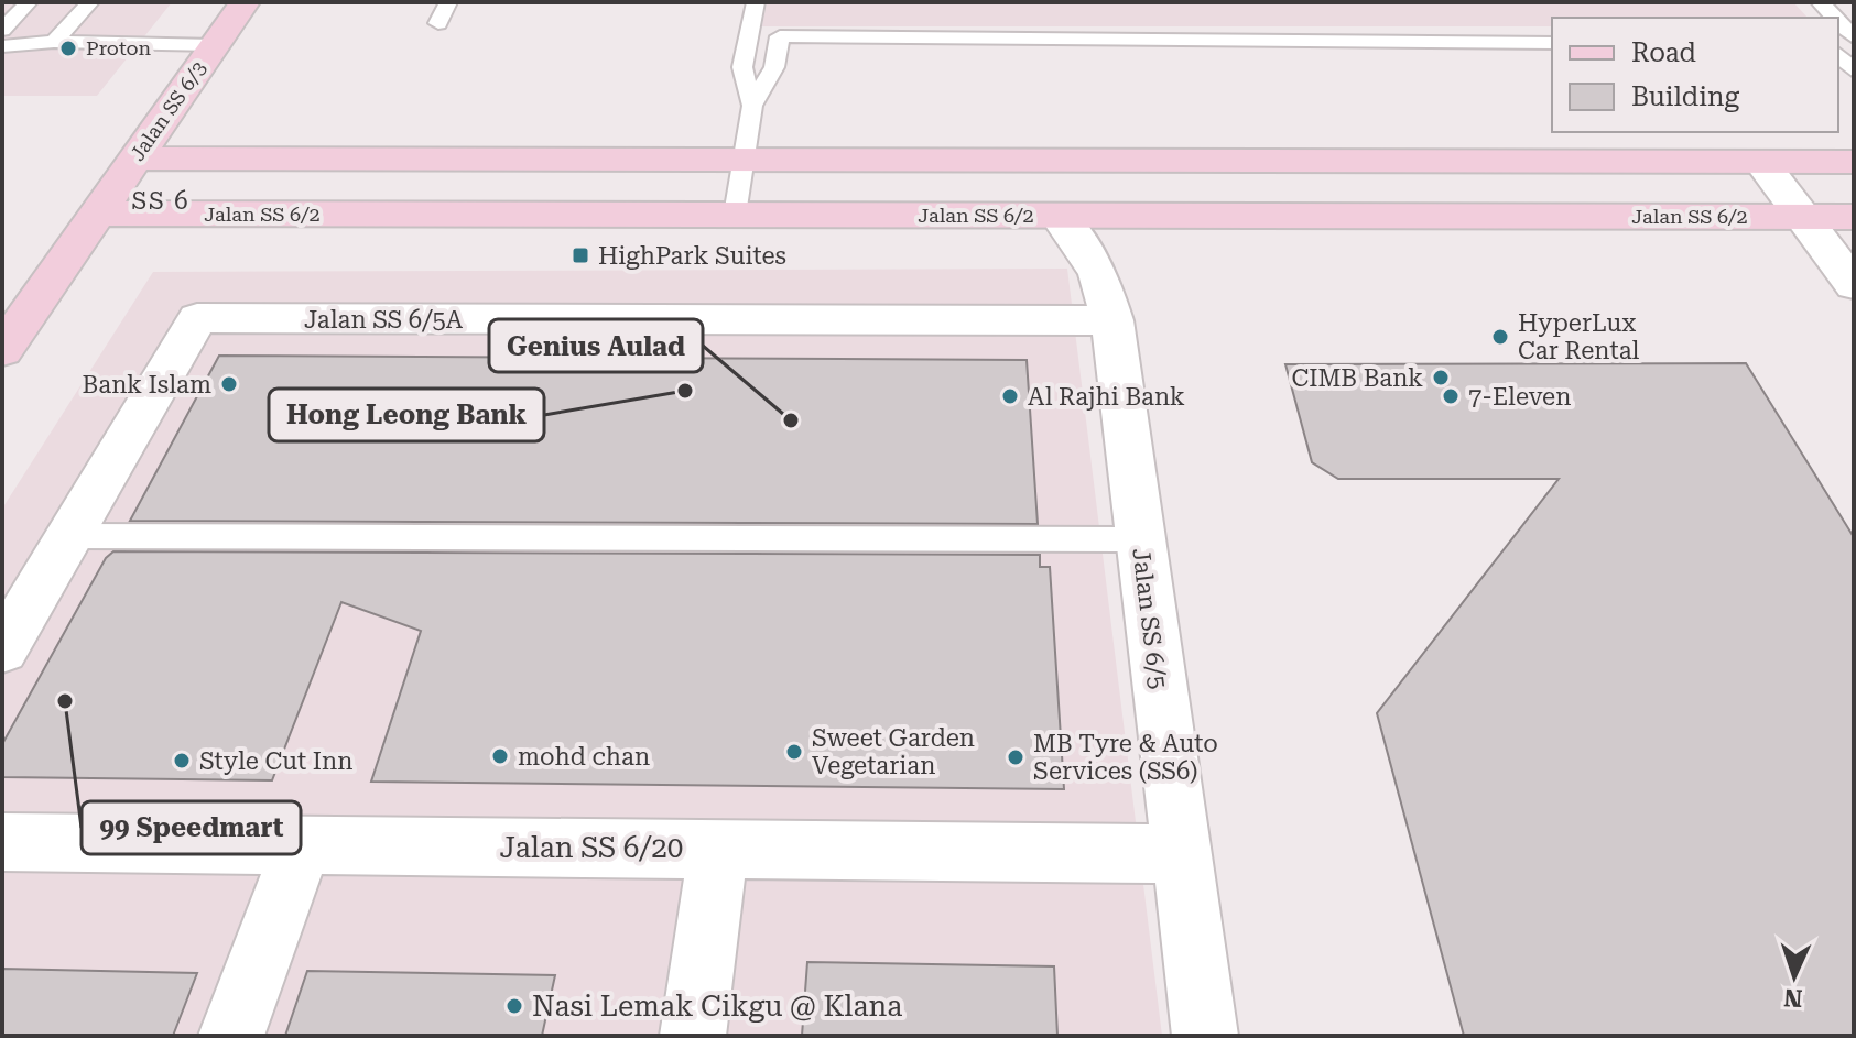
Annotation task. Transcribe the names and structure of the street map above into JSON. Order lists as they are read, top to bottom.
{
  "streets": {
    "street": [
      "Jalan SS 6/3",
      "Jalan SS 6/2",
      "Jalan SS 6/5A",
      "Jalan SS 6/5",
      "Jalan SS 6/20"
    ]
  },
  "crossings": [
    ["Jalan SS 6/3", "Jalan SS 6/2"],
    ["Jalan SS 6/2", "Jalan SS 6/5"],
    ["Jalan SS 6/5A", "Jalan SS 6/5"],
    ["Jalan SS 6/5", "Jalan SS 6/20"]
  ],
  "districts": ["SS 6"],
  "places": {
    "other": [
      "Proton",
      "HyperLux Car Rental",
      "CIMB Bank",
      "Bank Islam",
      "Hong Leong Bank",
      "Al Rajhi Bank",
      "7-Eleven",
      "Genius Aulad",
      "99 Speedmart",
      "Sweet Garden Vegetarian",
      "mohd chan",
      "MB Tyre & Auto Services (SS6)",
      "Style Cut Inn",
      "Nasi Lemak Cikgu @ Klana"
    ],
    "transit": ["HighPark Suites"]
  },
  "legend": ["Road", "Building"],
  "north": "bottom"
}
